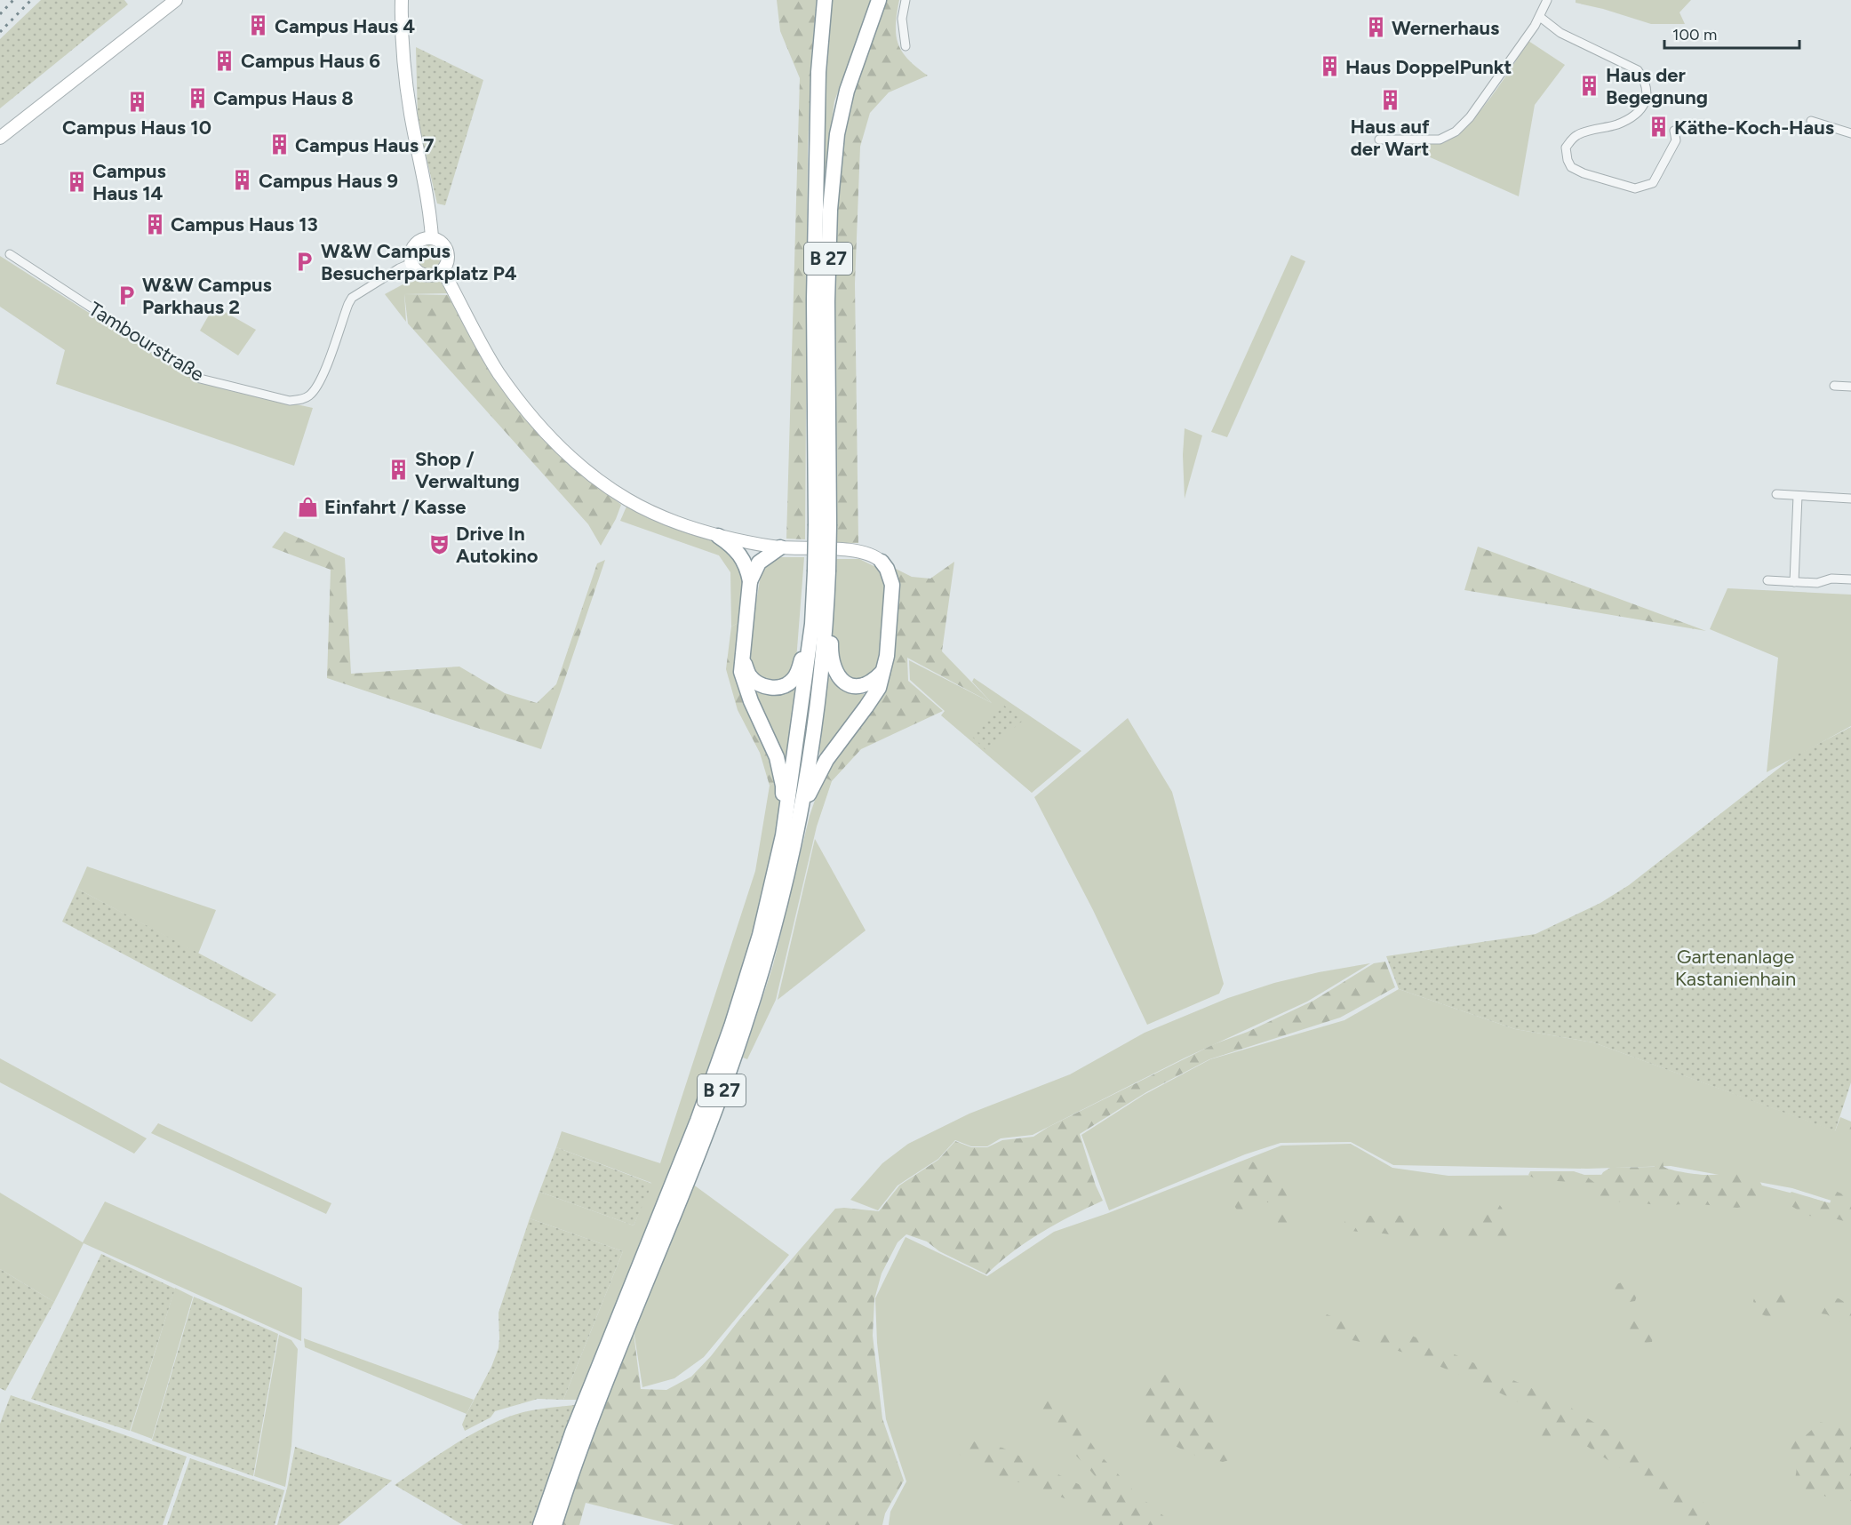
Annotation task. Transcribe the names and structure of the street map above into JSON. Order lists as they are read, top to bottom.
{
  "streets": {
    "highway": ["B 27"],
    "street": ["Tambourstraße"]
  },
  "parks": ["Gartenanlage Kastanienhain"],
  "places": {
    "building": [
      "Campus Haus 4",
      "Wernerhaus",
      "Campus Haus 6",
      "Haus DoppelPunkt",
      "Haus der Begegnung",
      "Campus Haus 8",
      "Haus auf der Wart",
      "Campus Haus 10",
      "Käthe-Koch-Haus",
      "Campus Haus 7",
      "Campus Haus 9",
      "Campus Haus 14",
      "Campus Haus 13",
      "Shop / Verwaltung"
    ],
    "parking": ["W&W Campus Besucherparkplatz P4", "W&W Campus Parkhaus 2"],
    "shop": ["Einfahrt / Kasse"],
    "theatre": ["Drive In Autokino"]
  },
  "scale_bar": "100 m"
}
